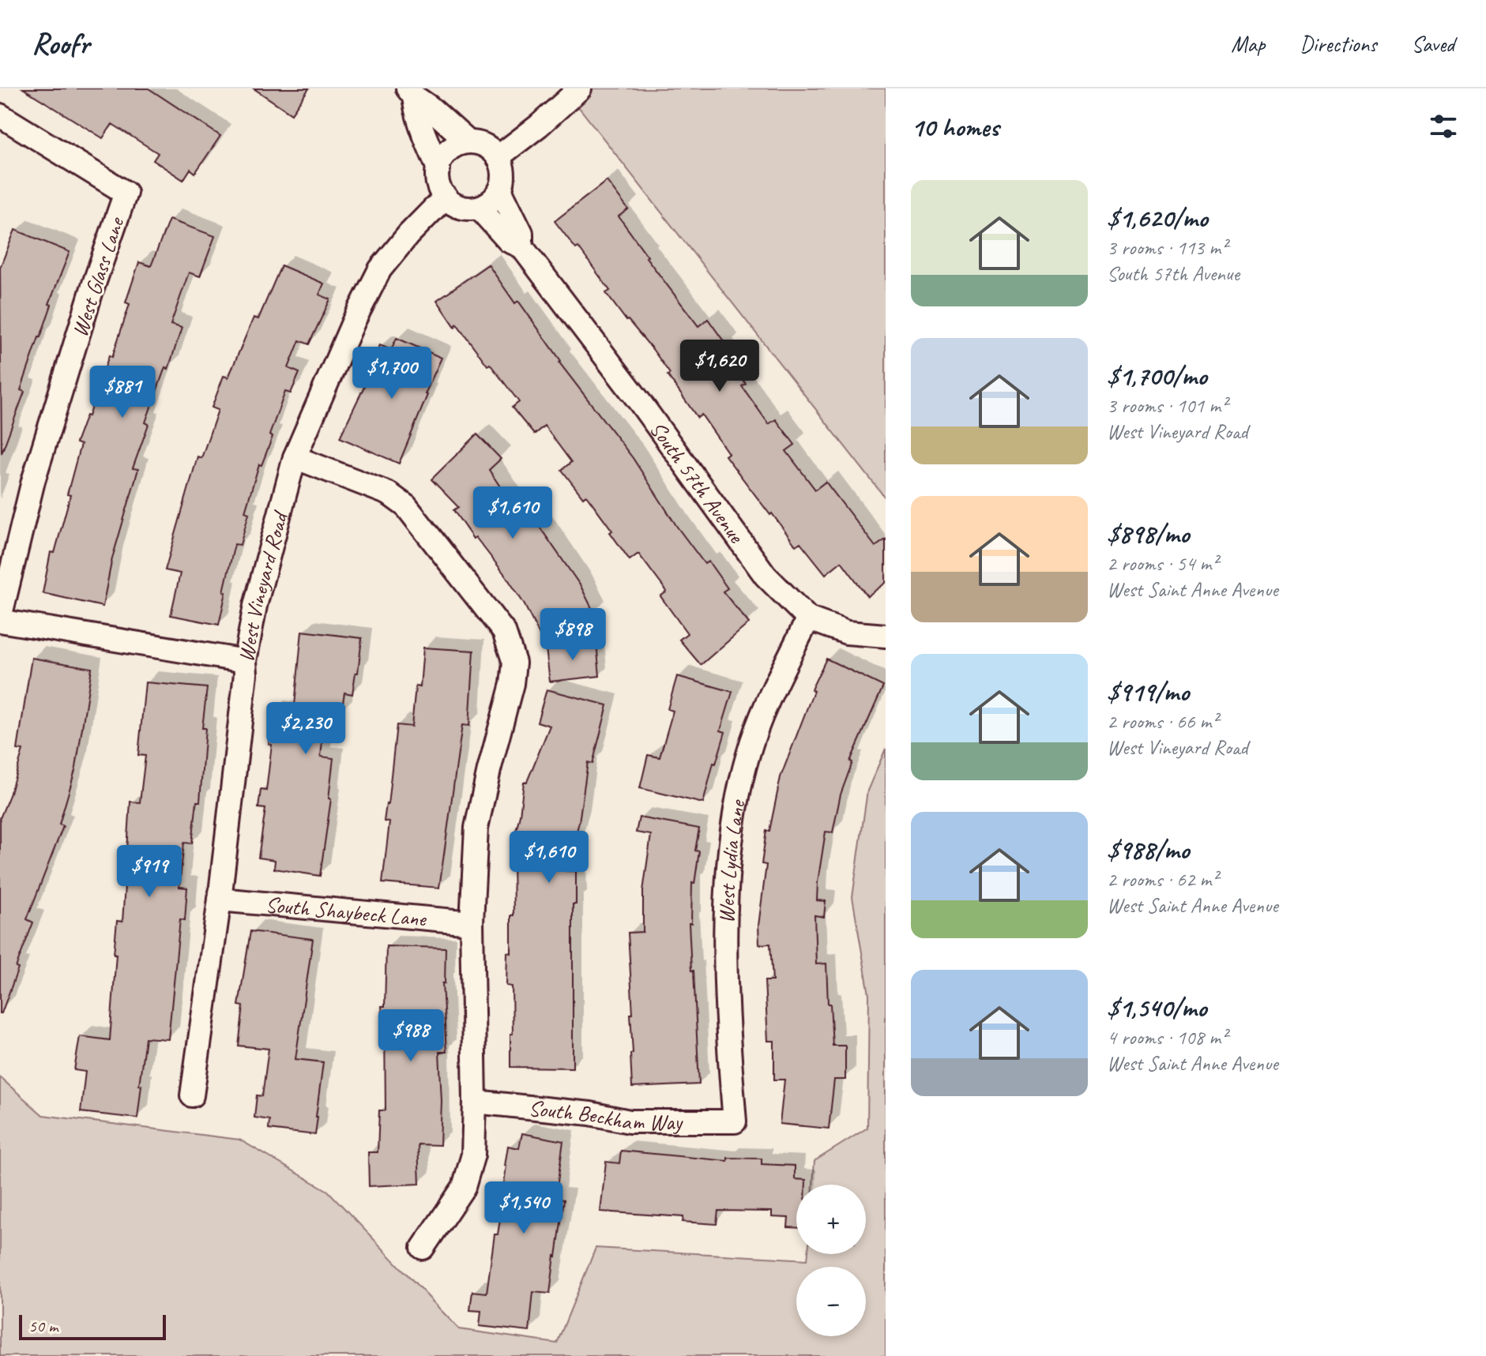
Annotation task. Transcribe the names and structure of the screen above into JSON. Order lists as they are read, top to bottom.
{
  "streets": {
    "street": [
      "West Glass Lane",
      "South 57th Avenue",
      "West Vineyard Road",
      "West Lydia Lane",
      "South Shaybeck Lane",
      "South Beckham Way"
    ]
  },
  "crossings": [
    ["South 57th Avenue", "West Vineyard Road"],
    ["South 57th Avenue", "West Lydia Lane"],
    ["West Vineyard Road", "South Shaybeck Lane"],
    ["West Lydia Lane", "South Beckham Way"]
  ],
  "scale_bar": "50 m",
  "page": {
    "header": "Roofr",
    "nav": ["Map", "Directions", "Saved"],
    "heading": "10 homes",
    "list": [
      {
        "name": "$1,620/mo",
        "note": "3 rooms · 113 m² · South 57th Avenue"
      },
      {
        "name": "$1,700/mo",
        "note": "3 rooms · 101 m² · West Vineyard Road"
      },
      {
        "name": "$898/mo",
        "note": "2 rooms · 54 m² · West Saint Anne Avenue"
      },
      {
        "name": "$919/mo",
        "note": "2 rooms · 66 m² · West Vineyard Road"
      },
      {
        "name": "$988/mo",
        "note": "2 rooms · 62 m² · West Saint Anne Avenue"
      },
      {
        "name": "$1,540/mo",
        "note": "4 rooms · 108 m² · West Saint Anne Avenue"
      }
    ],
    "price": [
      "$1,620",
      "$1,700",
      "$881",
      "$1,610",
      "$898",
      "$2,230",
      "$1,610",
      "$919",
      "$988",
      "$1,540"
    ],
    "map_buttons": ["+", "−"],
    "scale": "50 m"
  }
}
